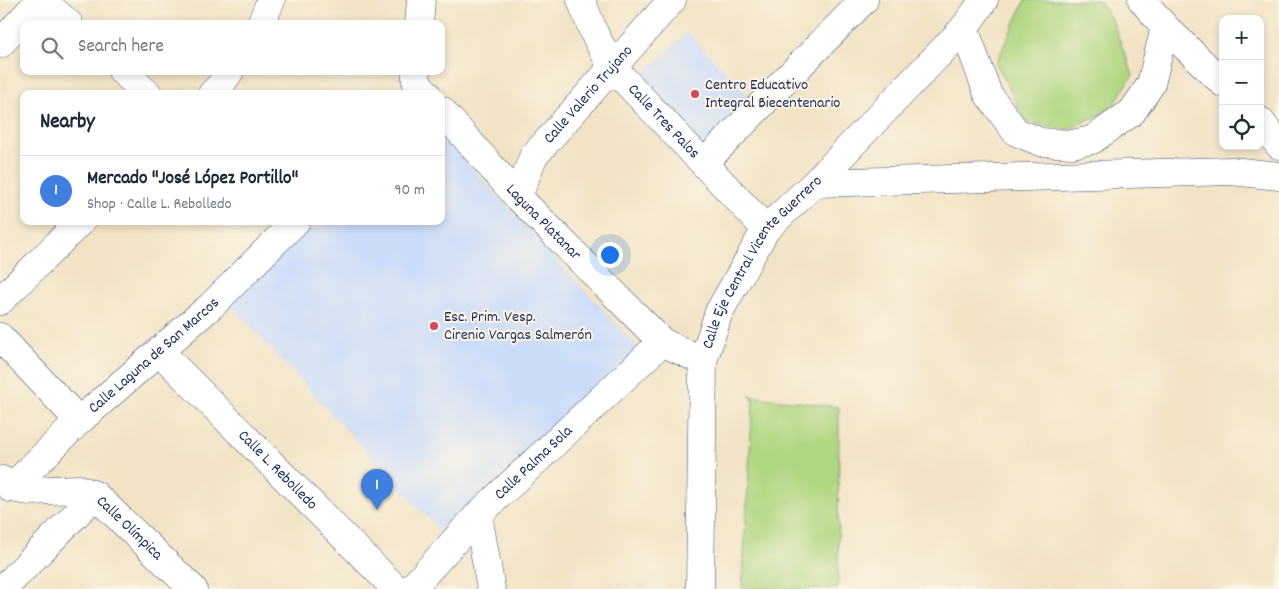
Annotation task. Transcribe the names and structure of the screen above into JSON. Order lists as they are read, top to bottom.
{
  "streets": {
    "street": [
      "Calle Valerio Trujano",
      "Calle Tres Palos",
      "Laguna Platanar",
      "Calle Eje Central Vicente Guerrero",
      "Calle Laguna de San Marcos",
      "Calle Palma Sola",
      "Calle L. Rebolledo",
      "Calle Olímpica"
    ]
  },
  "crossings": [
    ["Calle Valerio Trujano", "Calle Tres Palos"],
    ["Calle Valerio Trujano", "Laguna Platanar"],
    ["Calle Tres Palos", "Calle Eje Central Vicente Guerrero"],
    ["Laguna Platanar", "Calle Eje Central Vicente Guerrero"],
    ["Laguna Platanar", "Calle Palma Sola"],
    ["Calle Laguna de San Marcos", "Calle L. Rebolledo"],
    ["Calle Laguna de San Marcos", "Calle Olímpica"]
  ],
  "places": ["Centro Educativo Integral Biecentenario", "Esc. Prim. Vesp. Cirenio Vargas Salmerón"],
  "page": {
    "map_buttons": ["+", "−"],
    "search": "Search here",
    "heading": "Nearby",
    "list": [
      {
        "mark": "1",
        "name": "Mercado \"José López Portillo\"",
        "note": "Shop · Calle L. Rebolledo",
        "value": "90 m"
      }
    ],
    "pins": "1"
  }
}
